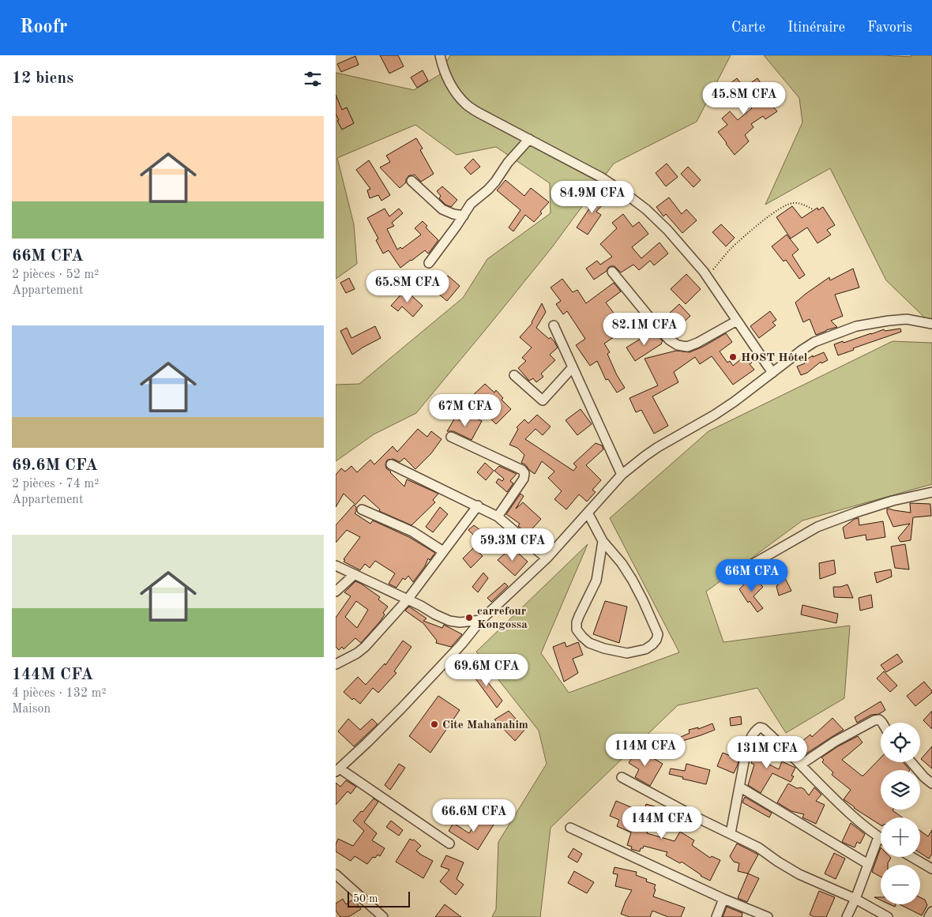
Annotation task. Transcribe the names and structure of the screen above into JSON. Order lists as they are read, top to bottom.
{
  "places": ["HOST Hôtel", "carrefour Kongossa", "Cite Mahanahim"],
  "scale_bar": "50 m",
  "page": {
    "header": "Roofr",
    "nav": ["Carte", "Itinéraire", "Favoris"],
    "heading": "12 biens",
    "price": [
      "45.8M CFA",
      "84.9M CFA",
      "65.8M CFA",
      "82.1M CFA",
      "67M CFA",
      "59.3M CFA",
      "66M CFA",
      "69.6M CFA",
      "114M CFA",
      "131M CFA",
      "66.6M CFA",
      "144M CFA"
    ],
    "list": [
      {
        "name": "66M CFA",
        "note": "2 pièces · 52 m² · Appartement"
      },
      {
        "name": "69.6M CFA",
        "note": "2 pièces · 74 m² · Appartement"
      },
      {
        "name": "144M CFA",
        "note": "4 pièces · 132 m² · Maison"
      }
    ],
    "map_buttons": ["+", "−"],
    "scale": "50 m"
  }
}
